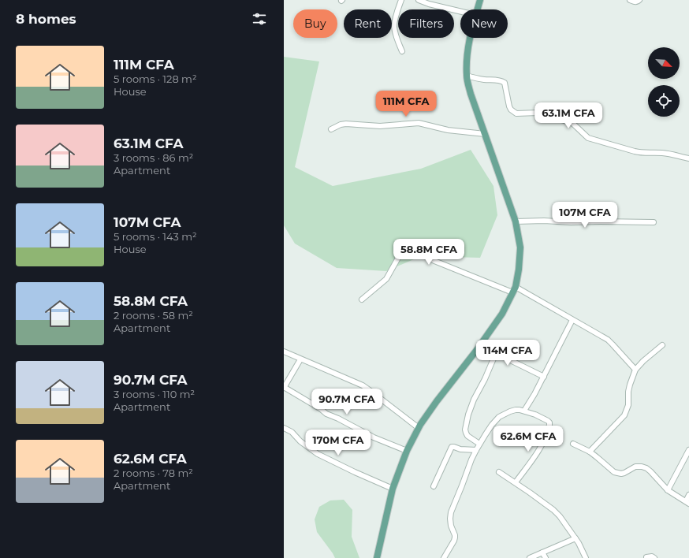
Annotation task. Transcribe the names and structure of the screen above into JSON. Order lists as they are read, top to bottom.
{
  "north": "bottom right",
  "page": {
    "heading": "8 homes",
    "chip": [
      "Buy",
      "Rent",
      "Filters",
      "New"
    ],
    "list": [
      {
        "name": "111M CFA",
        "note": "5 rooms · 128 m² · House"
      },
      {
        "name": "63.1M CFA",
        "note": "3 rooms · 86 m² · Apartment"
      },
      {
        "name": "107M CFA",
        "note": "5 rooms · 143 m² · House"
      },
      {
        "name": "58.8M CFA",
        "note": "2 rooms · 58 m² · Apartment"
      },
      {
        "name": "90.7M CFA",
        "note": "3 rooms · 110 m² · Apartment"
      },
      {
        "name": "62.6M CFA",
        "note": "2 rooms · 78 m² · Apartment"
      }
    ],
    "price": [
      "111M CFA",
      "63.1M CFA",
      "107M CFA",
      "58.8M CFA",
      "114M CFA",
      "90.7M CFA",
      "62.6M CFA",
      "170M CFA"
    ]
  }
}
